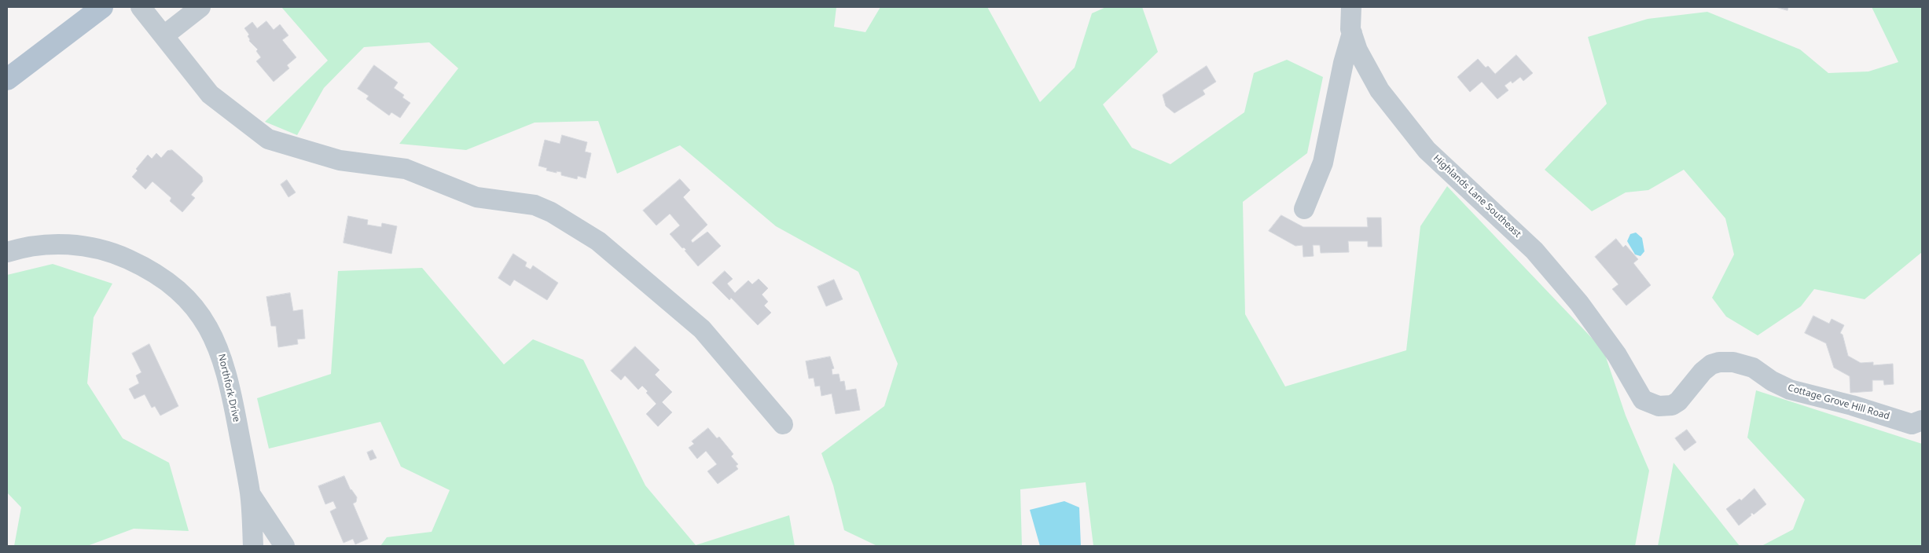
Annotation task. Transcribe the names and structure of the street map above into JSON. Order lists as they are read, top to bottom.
{
  "streets": {
    "street": ["Highlands Lane Southeast", "Northfork Drive", "Cottage Grove Hill Road"]
  },
  "crossings": [
    ["Highlands Lane Southeast", "Cottage Grove Hill Road"]
  ]
}
